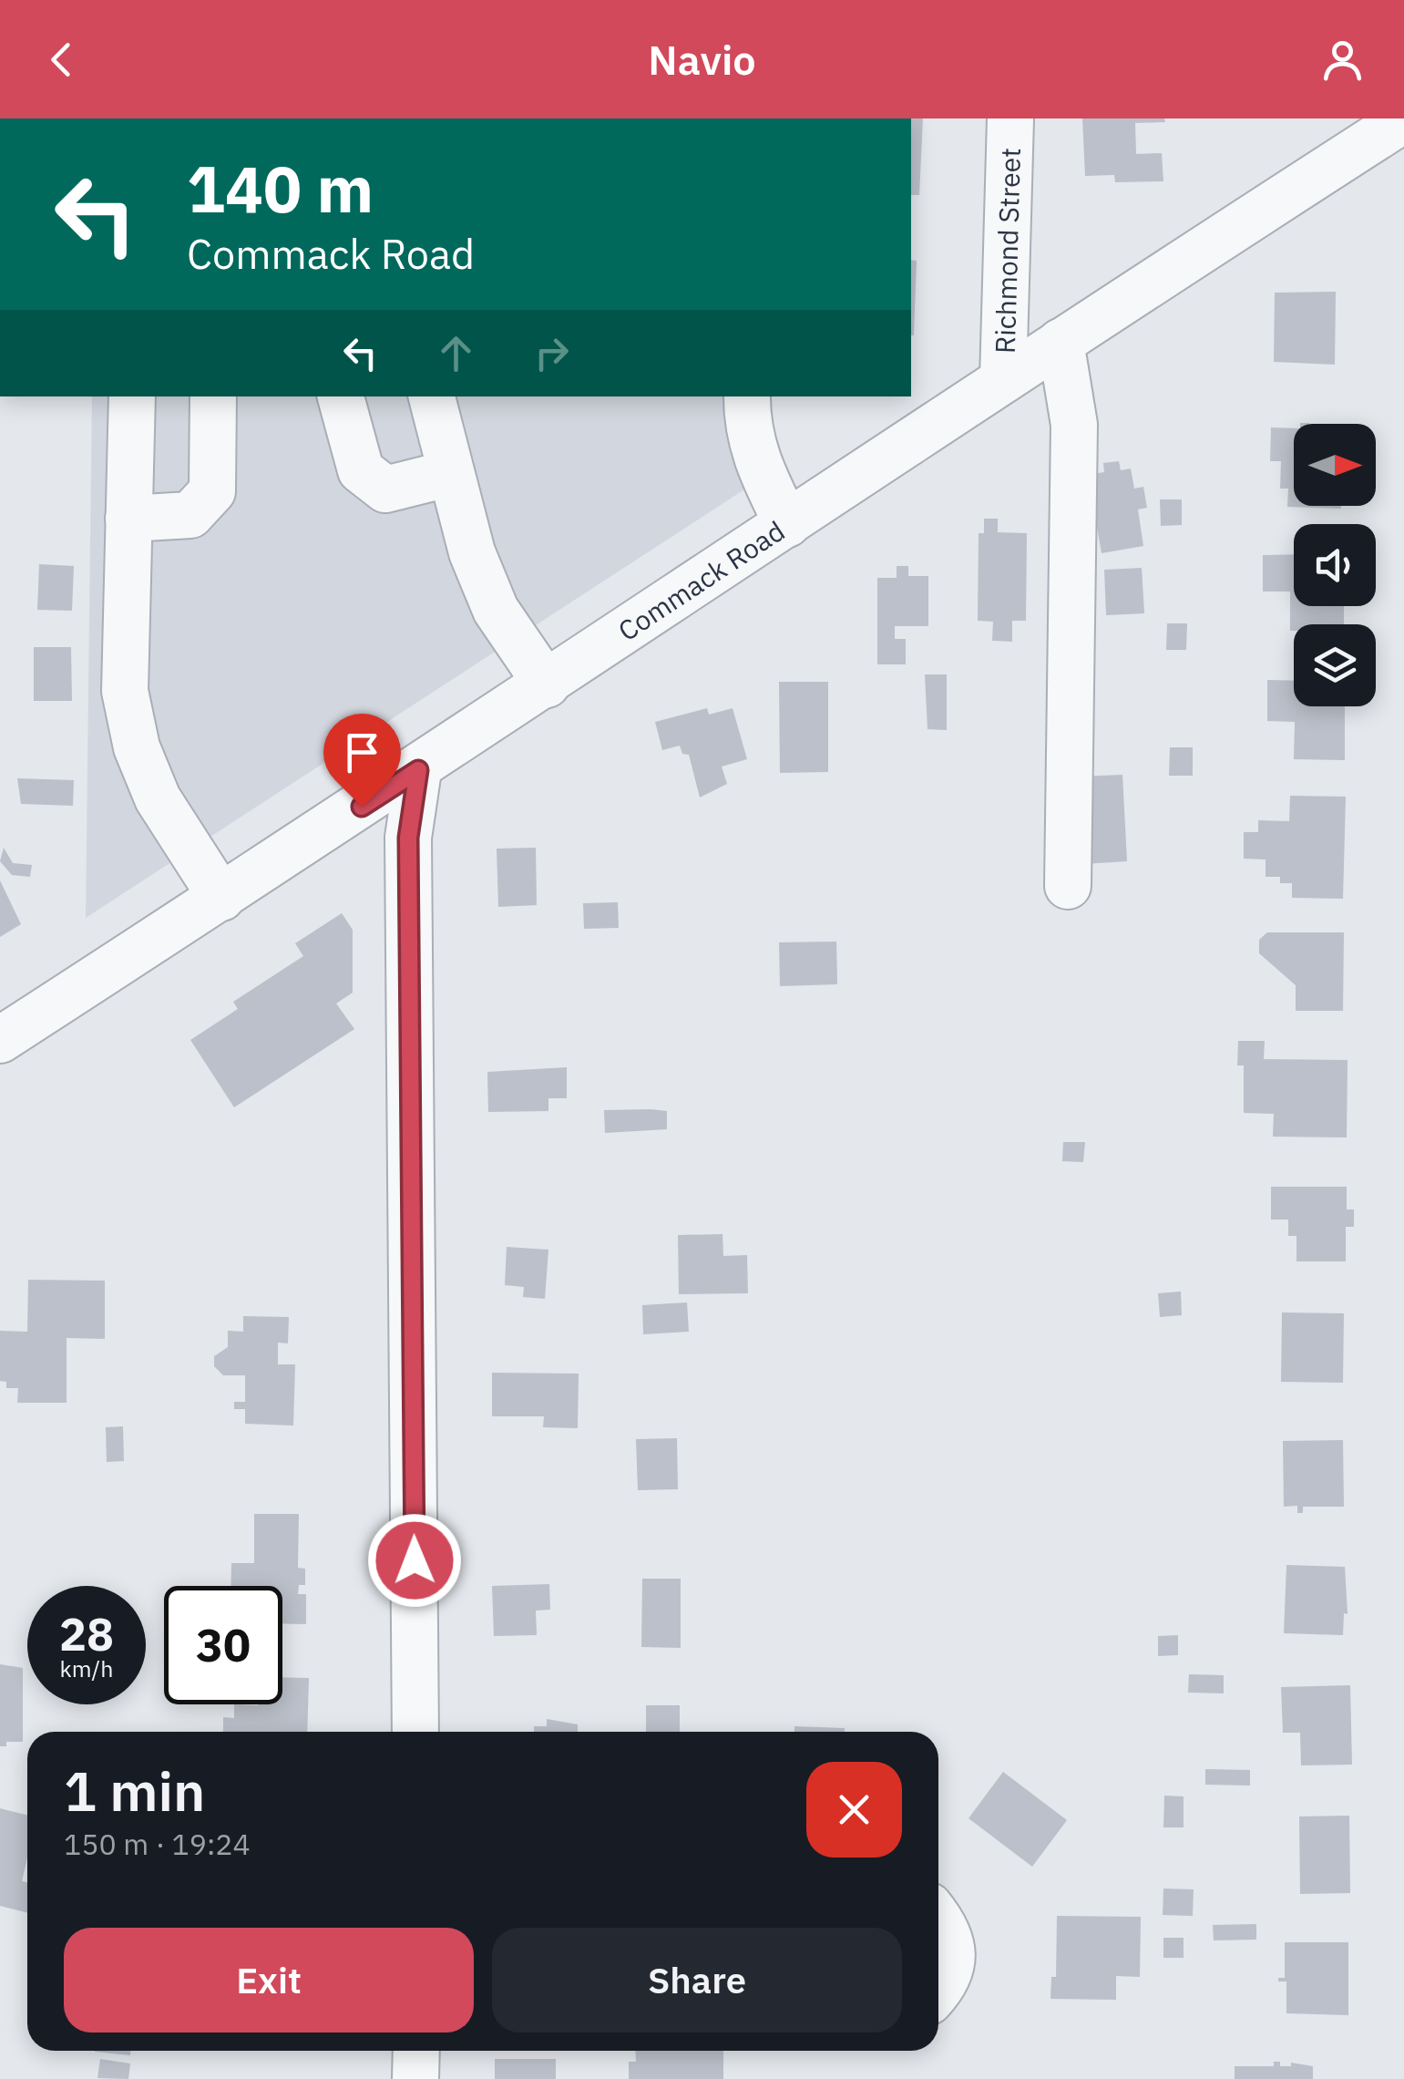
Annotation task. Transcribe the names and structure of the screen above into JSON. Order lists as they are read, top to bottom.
{
  "streets": {
    "street": ["Richmond Street", "Commack Road"]
  },
  "crossings": [
    ["Richmond Street", "Commack Road"]
  ],
  "north": "right",
  "page": {
    "header": "Navio",
    "turn": ["140 m", "Commack Road"],
    "speed": "28 km/h",
    "limit": "30",
    "heading": ["1 min", "150 m · 19:24"],
    "buttons": ["Exit", "Share"]
  }
}
